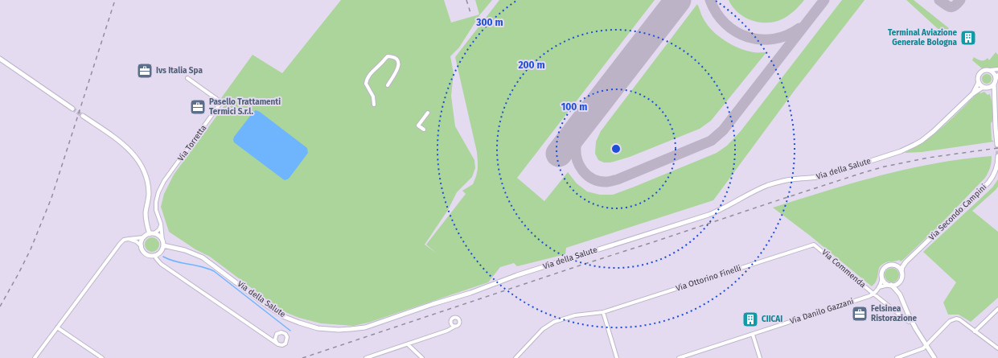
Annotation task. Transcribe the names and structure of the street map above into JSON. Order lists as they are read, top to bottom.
{
  "streets": {
    "street": [
      "Via Torretta",
      "Via della Salute",
      "Via Secondo Campini",
      "Via Commenda",
      "Via Ottorino Finelli",
      "Via Danilo Gazzani"
    ]
  },
  "crossings": [
    ["Via Torretta", "Via della Salute"],
    ["Via Secondo Campini", "Via Commenda"],
    ["Via Commenda", "Via Ottorino Finelli"],
    ["Via Commenda", "Via Danilo Gazzani"]
  ],
  "places": {
    "building": ["Terminal Aviazione Generale Bologna", "CIICAI"],
    "office": ["Ivs Italia Spa", "Pasello Trattamenti Termici S.r.l.", "Felsinea Ristorazione"]
  },
  "rings": ["300 m", "200 m", "100 m"]
}
